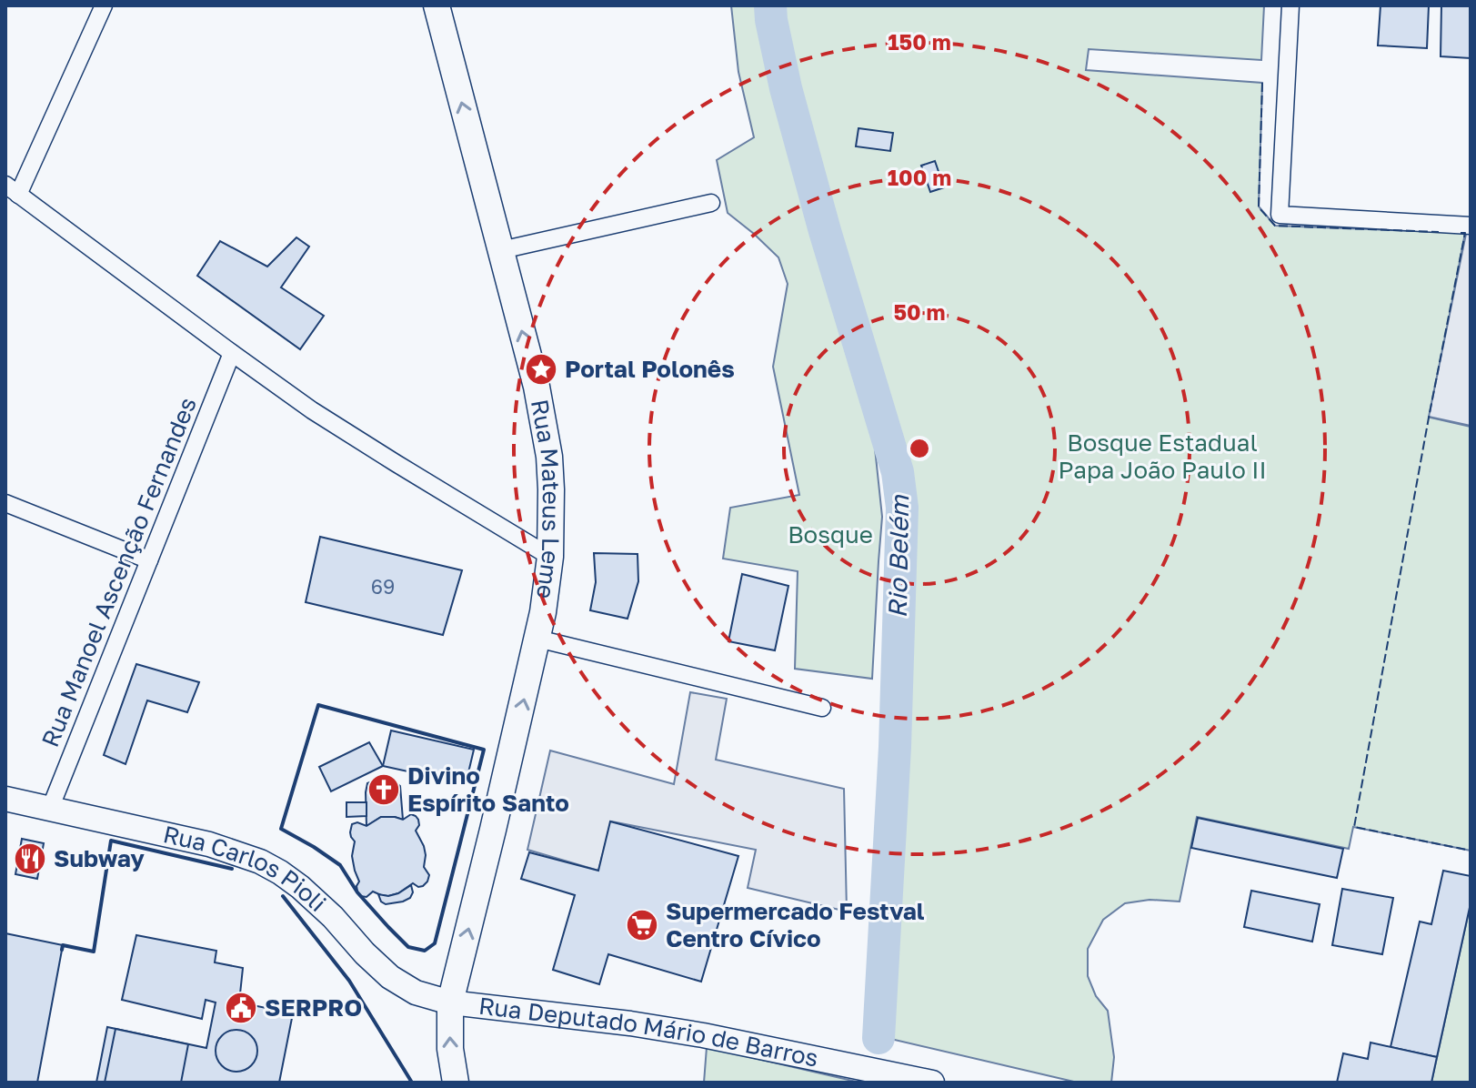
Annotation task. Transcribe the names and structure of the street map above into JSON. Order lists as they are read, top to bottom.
{
  "streets": {
    "main road": ["Rua Mateus Leme", "Rua Carlos Pioli", "Rua Deputado Mário de Barros"],
    "street": ["Rua Manoel Ascenção Fernandes"]
  },
  "crossings": [
    ["Rua Mateus Leme", "Rua Carlos Pioli"],
    ["Rua Mateus Leme", "Rua Deputado Mário de Barros"],
    ["Rua Manoel Ascenção Fernandes", "Rua Carlos Pioli"],
    ["Rua Carlos Pioli", "Rua Deputado Mário de Barros"]
  ],
  "one_way": ["Rua Mateus Leme"],
  "water": ["Rio Belém"],
  "parks": ["Bosque Estadual Papa João Paulo II", "Bosque"],
  "places": {
    "place": ["Portal Polonês"],
    "church": ["Divino Espírito Santo"],
    "restaurant": ["Subway"],
    "supermarket": ["Supermercado Festval Centro Cívico"],
    "public building": ["SERPRO"]
  },
  "house_numbers": ["69"],
  "rings": ["150 m", "100 m", "50 m"]
}
